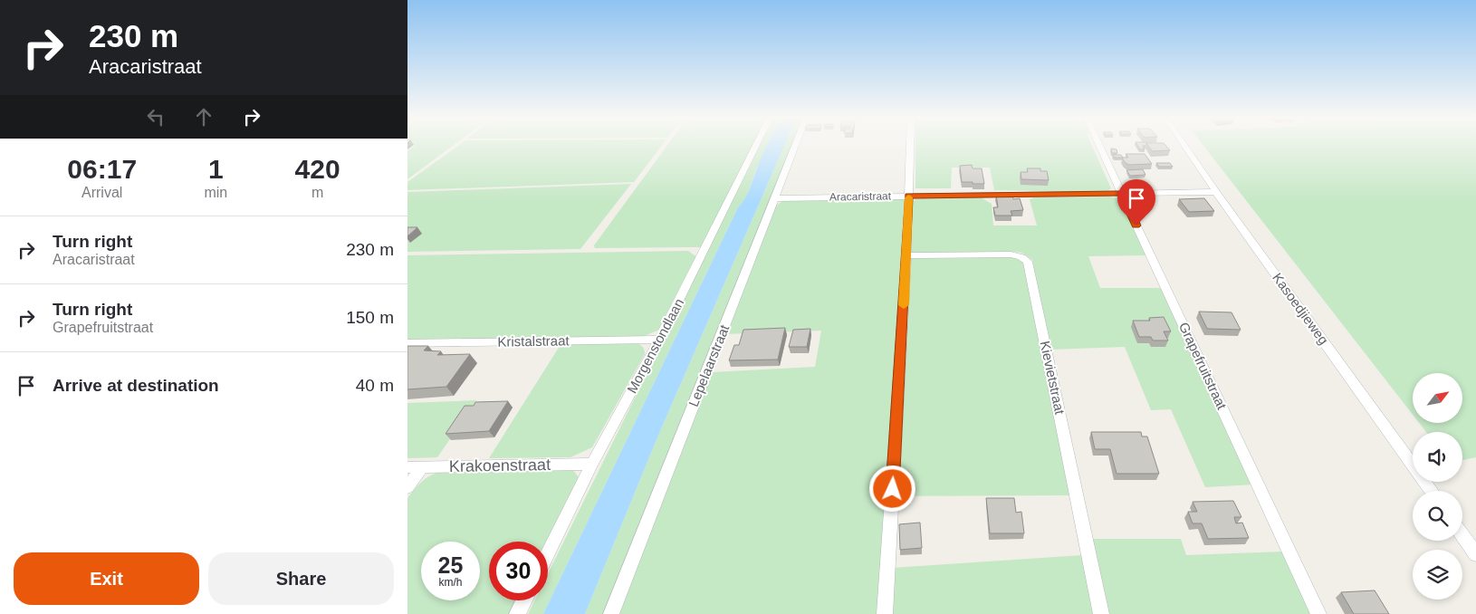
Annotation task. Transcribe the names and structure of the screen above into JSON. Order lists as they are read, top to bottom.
{
  "streets": {
    "street": [
      "Aracaristraat",
      "Kasoedjieweg",
      "Kristalstraat",
      "Morgenstondlaan",
      "Lepelaarstraat",
      "Grapefruitstraat",
      "Kievietstraat",
      "Krakoenstraat"
    ]
  },
  "crossings": [
    ["Aracaristraat", "Kasoedjieweg"],
    ["Aracaristraat", "Lepelaarstraat"],
    ["Aracaristraat", "Grapefruitstraat"],
    ["Kristalstraat", "Morgenstondlaan"],
    ["Morgenstondlaan", "Krakoenstraat"]
  ],
  "north": "top right",
  "page": {
    "turn": ["230 m", "Aracaristraat"],
    "eta": [
      "06:17",
      "Arrival",
      "1",
      "min",
      "420",
      "m"
    ],
    "list": [
      {
        "name": "Turn right",
        "note": "Aracaristraat",
        "value": "230 m"
      },
      {
        "name": "Turn right",
        "note": "Grapefruitstraat",
        "value": "150 m"
      },
      {
        "name": "Arrive at destination",
        "value": "40 m"
      }
    ],
    "speed": "25 km/h",
    "limit": "30",
    "buttons": ["Exit", "Share"]
  }
}
